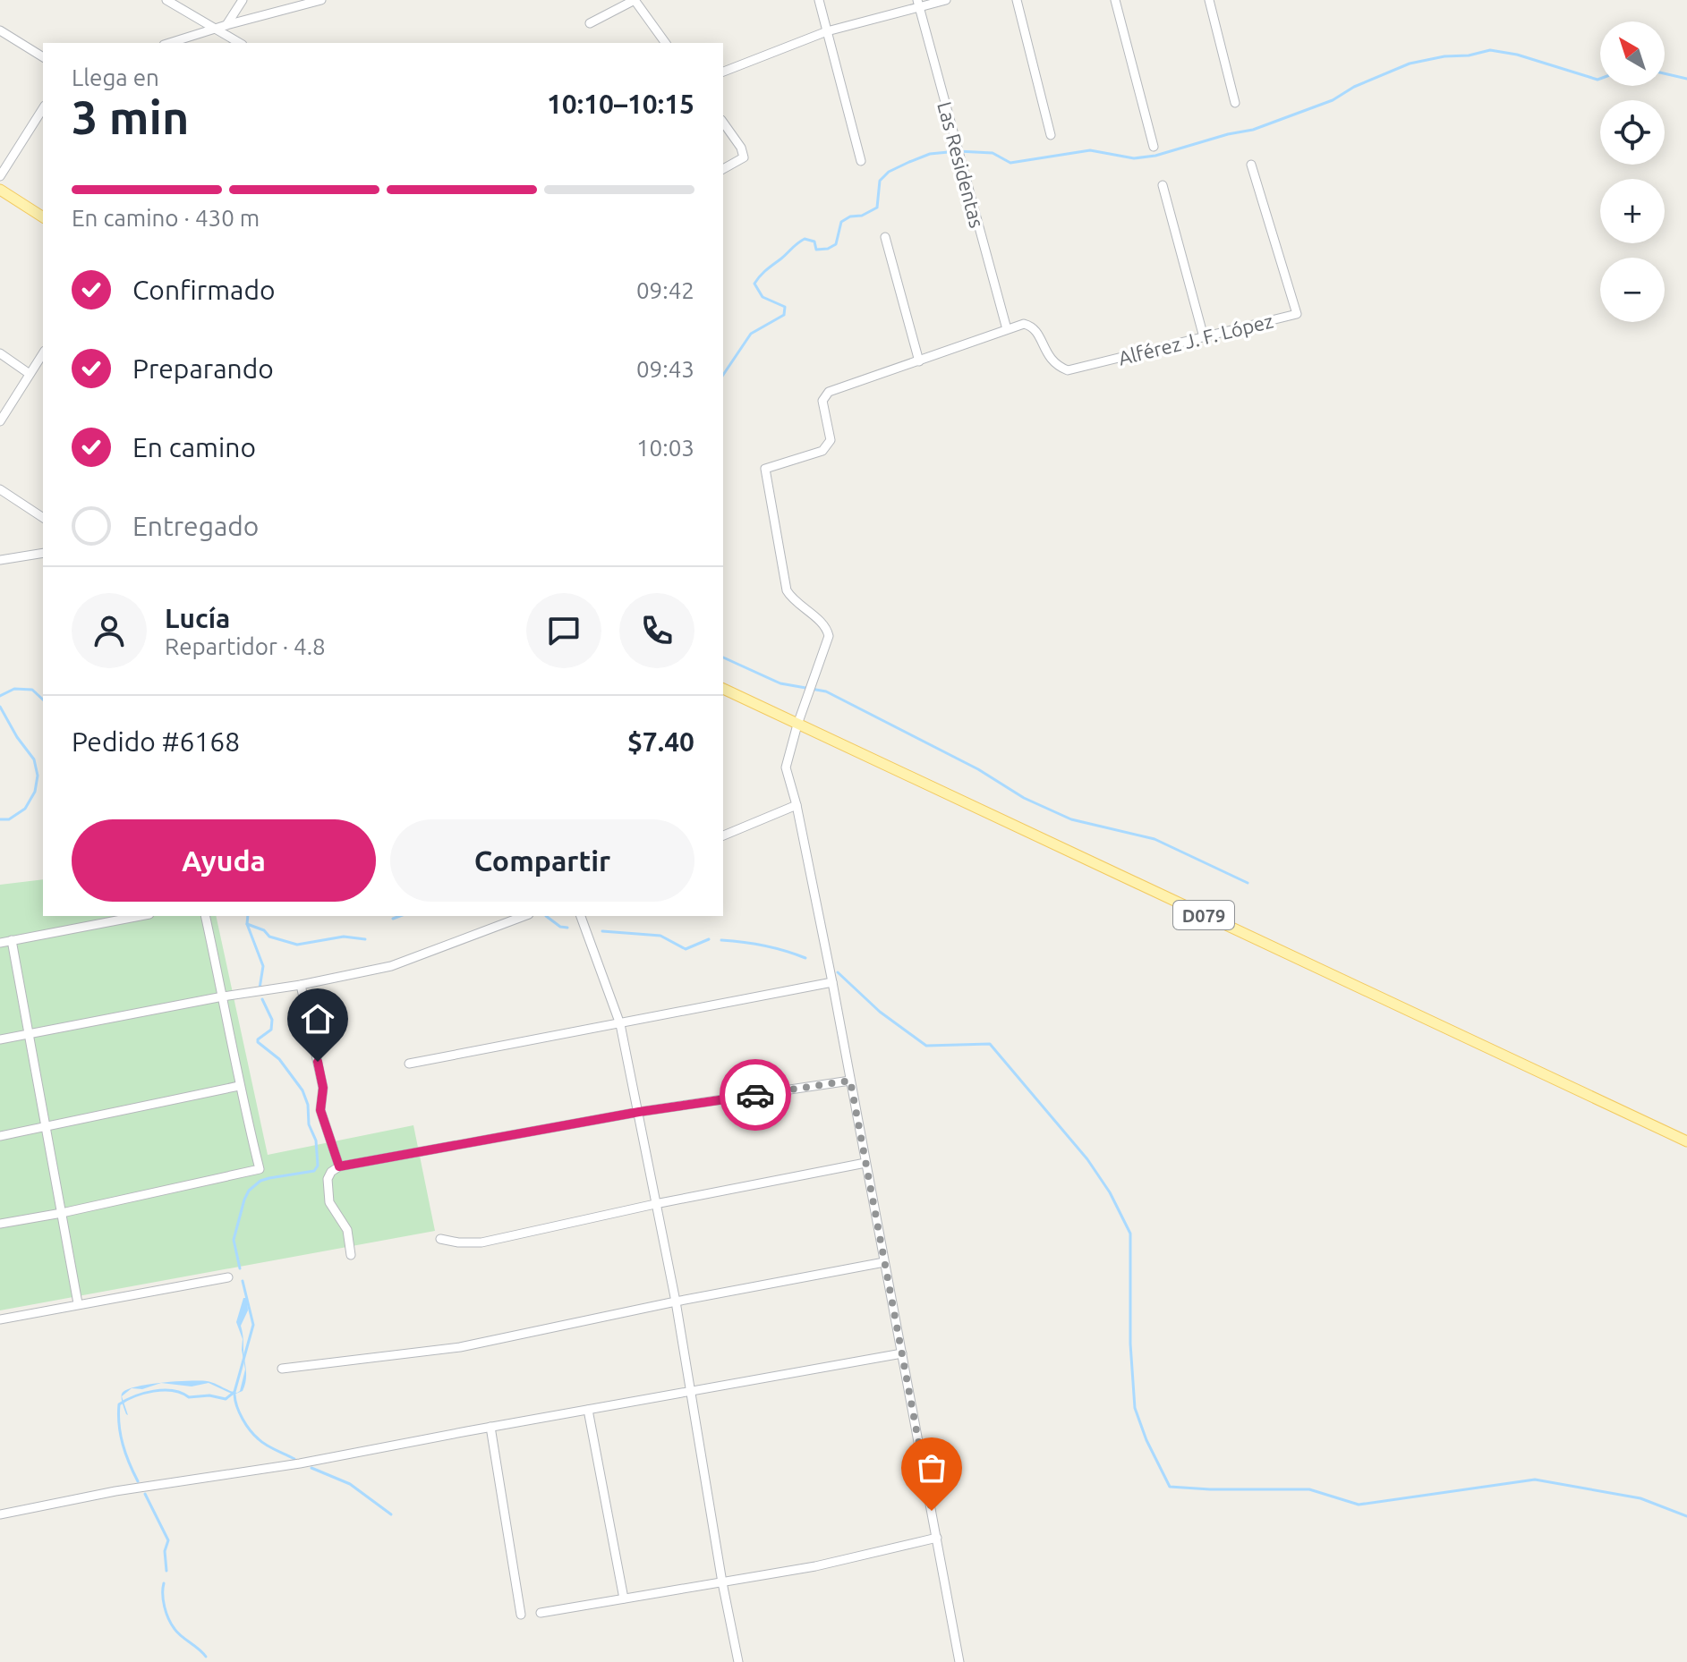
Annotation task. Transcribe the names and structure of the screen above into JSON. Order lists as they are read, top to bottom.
{
  "streets": {
    "main road": ["D079"],
    "street": ["Las Residentas", "Alférez J. F. López"]
  },
  "crossings": [
    ["Las Residentas", "Alférez J. F. López"]
  ],
  "north": "top left",
  "page": {
    "map_buttons": ["+", "−"],
    "heading": ["3 min", "Llega en", "10:10–10:15"],
    "panel": [
      "Lucía",
      "Repartidor · 4.8",
      "Pedido #6168",
      "$7.40"
    ],
    "bar": "En camino · 430 m",
    "list": [
      ["Confirmado", "09:42"],
      ["Preparando", "09:43"],
      ["En camino", "10:03"],
      "Entregado"
    ],
    "buttons": ["Ayuda", "Compartir"]
  }
}
